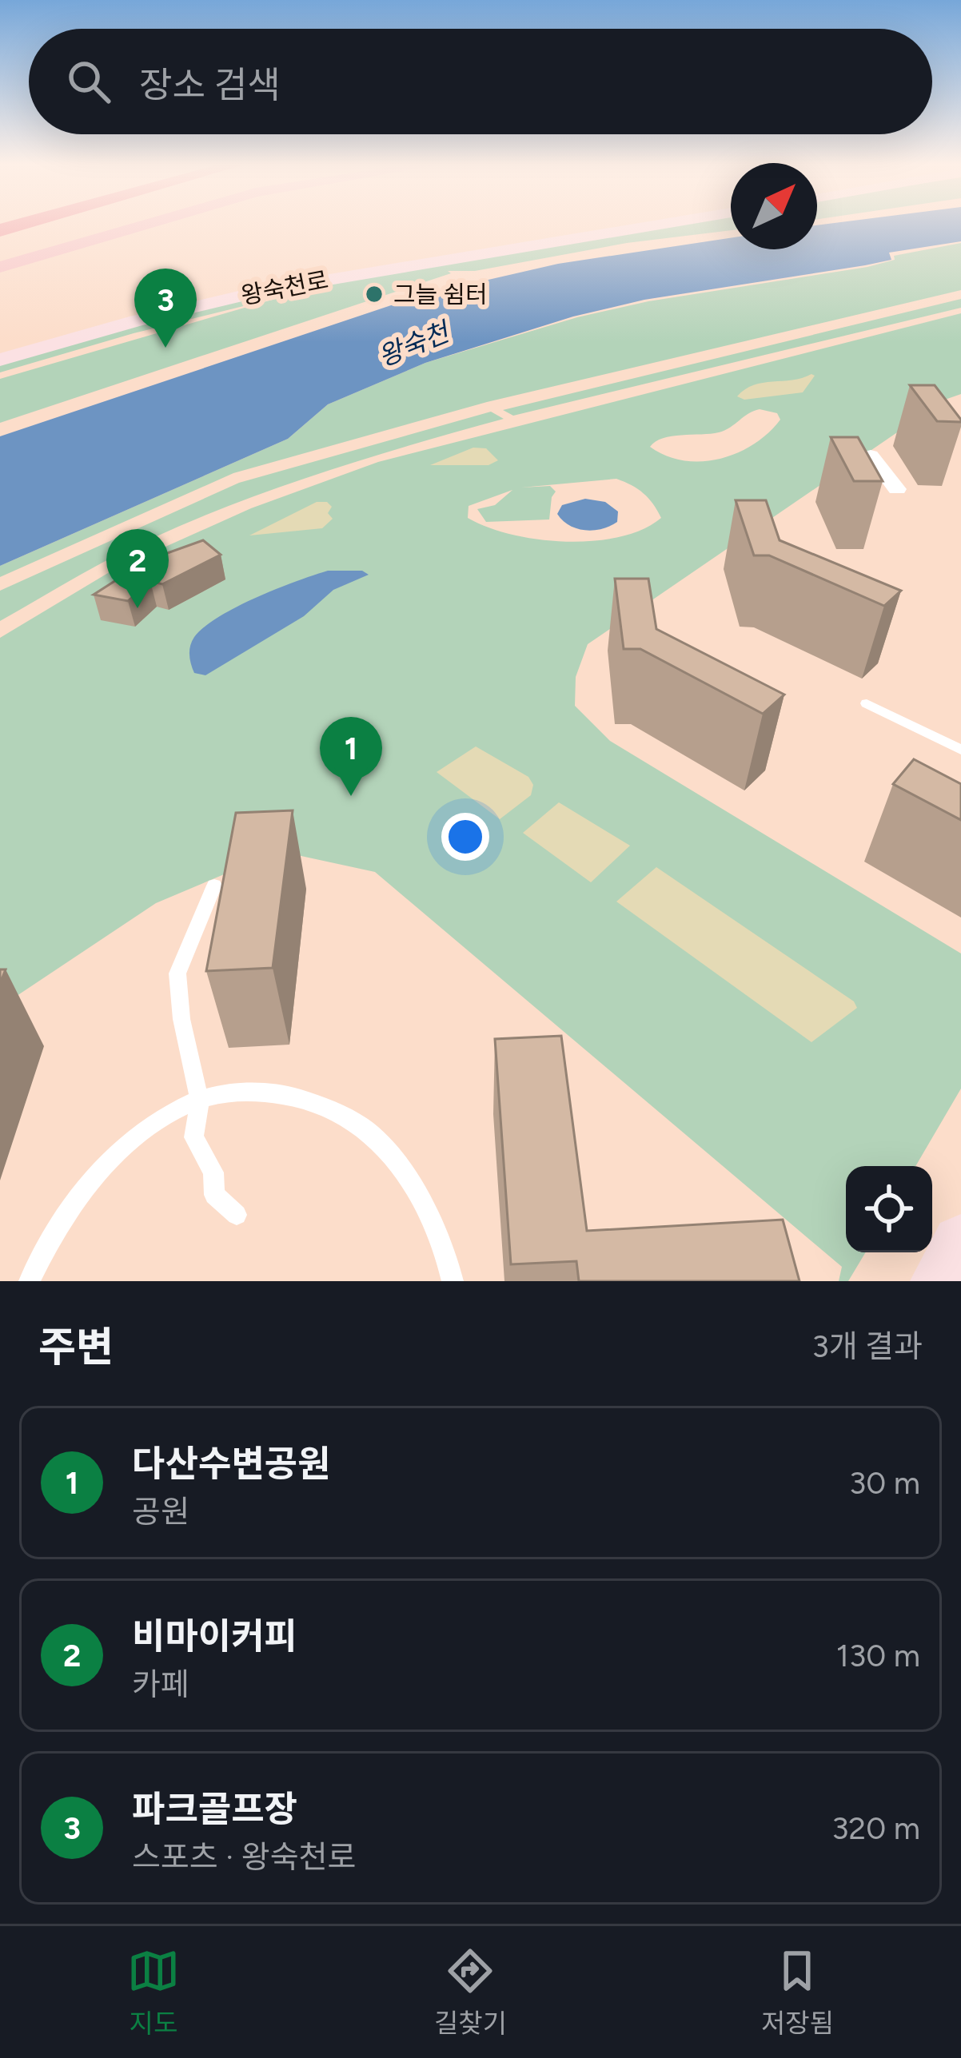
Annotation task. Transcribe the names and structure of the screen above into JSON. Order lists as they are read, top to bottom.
{
  "streets": {
    "street": ["왕숙천로"]
  },
  "water": ["왕숙천"],
  "places": ["그늘 쉼터"],
  "north": "top right",
  "page": {
    "search": "장소 검색",
    "pins": ["3", "2", "1"],
    "heading": ["주변", "3개 결과"],
    "list": [
      {
        "mark": "1",
        "name": "다산수변공원",
        "note": "공원",
        "value": "30 m"
      },
      {
        "mark": "2",
        "name": "비마이커피",
        "note": "카페",
        "value": "130 m"
      },
      {
        "mark": "3",
        "name": "파크골프장",
        "note": "스포츠 · 왕숙천로",
        "value": "320 m"
      }
    ],
    "nav": ["지도", "길찾기", "저장됨"]
  }
}
